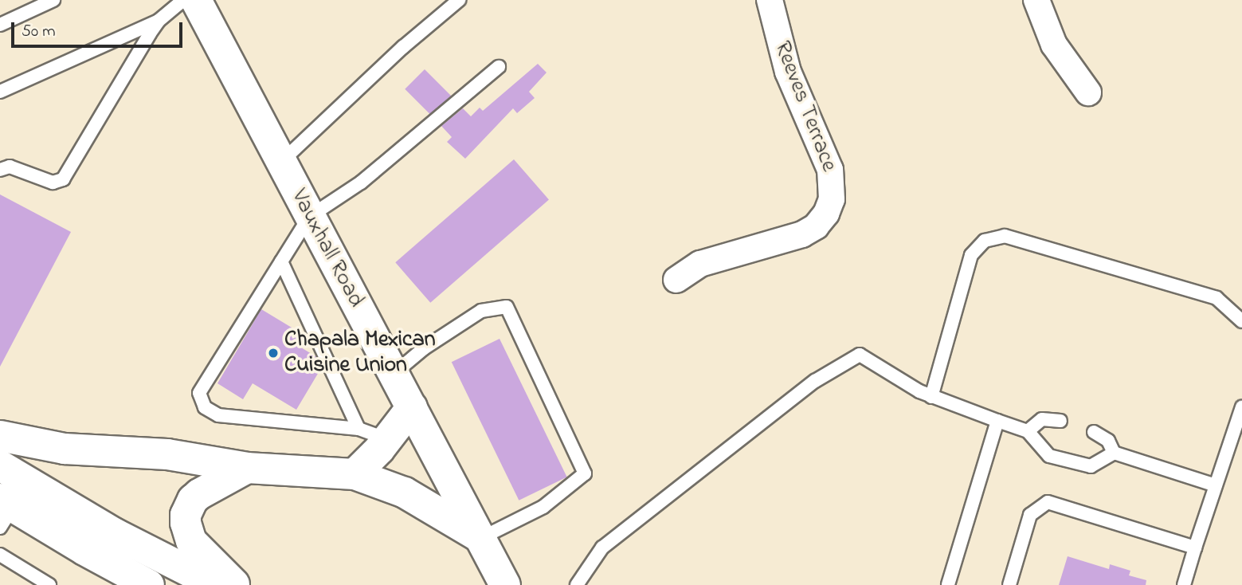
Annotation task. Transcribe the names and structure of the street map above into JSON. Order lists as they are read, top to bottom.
{
  "streets": {
    "main road": ["Vauxhall Road"],
    "street": ["Reeves Terrace"]
  },
  "places": ["Chapala Mexican Cuisine Union"],
  "scale_bar": "50 m"
}
